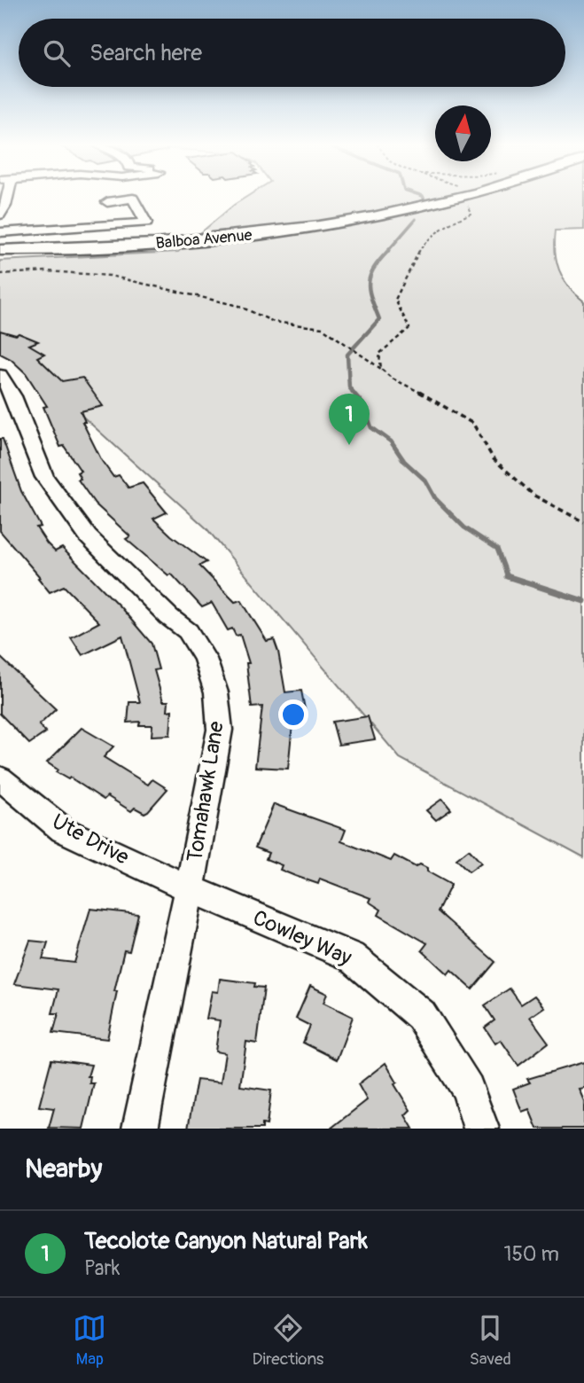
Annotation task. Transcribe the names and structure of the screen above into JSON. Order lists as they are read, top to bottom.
{
  "streets": {
    "main road": ["Balboa Avenue"],
    "street": ["Tomahawk Lane", "Ute Drive", "Cowley Way"]
  },
  "crossings": [
    ["Tomahawk Lane", "Ute Drive"],
    ["Tomahawk Lane", "Cowley Way"],
    ["Ute Drive", "Cowley Way"]
  ],
  "north": "top",
  "page": {
    "search": "Search here",
    "pins": "1",
    "heading": "Nearby",
    "list": [
      {
        "mark": "1",
        "name": "Tecolote Canyon Natural Park",
        "note": "Park",
        "value": "150 m"
      }
    ],
    "nav": ["Map", "Directions", "Saved"]
  }
}
